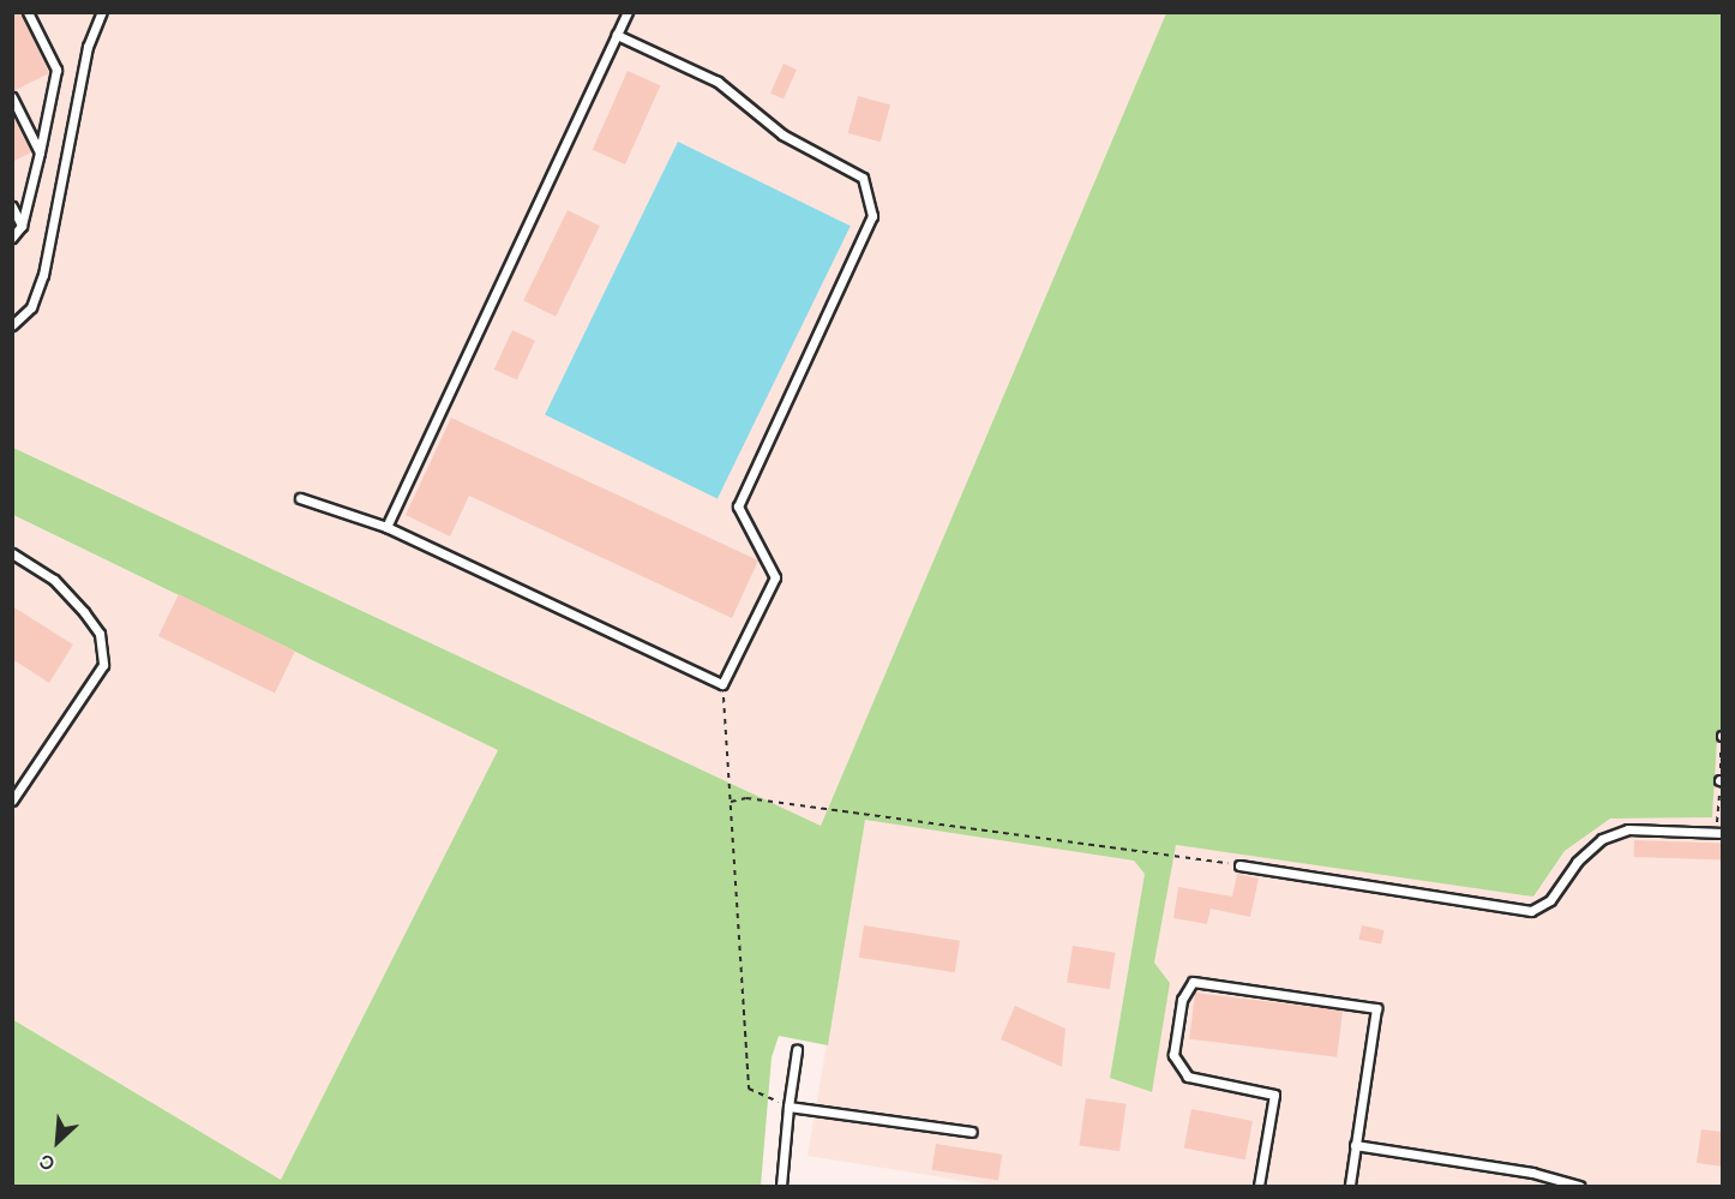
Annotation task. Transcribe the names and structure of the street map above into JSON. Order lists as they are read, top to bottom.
{
  "north": "bottom left"
}
